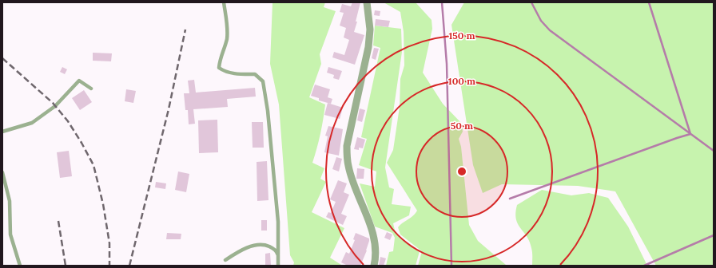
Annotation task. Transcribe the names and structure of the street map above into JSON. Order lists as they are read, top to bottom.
{
  "rings": ["150 m", "100 m", "50 m"]
}
